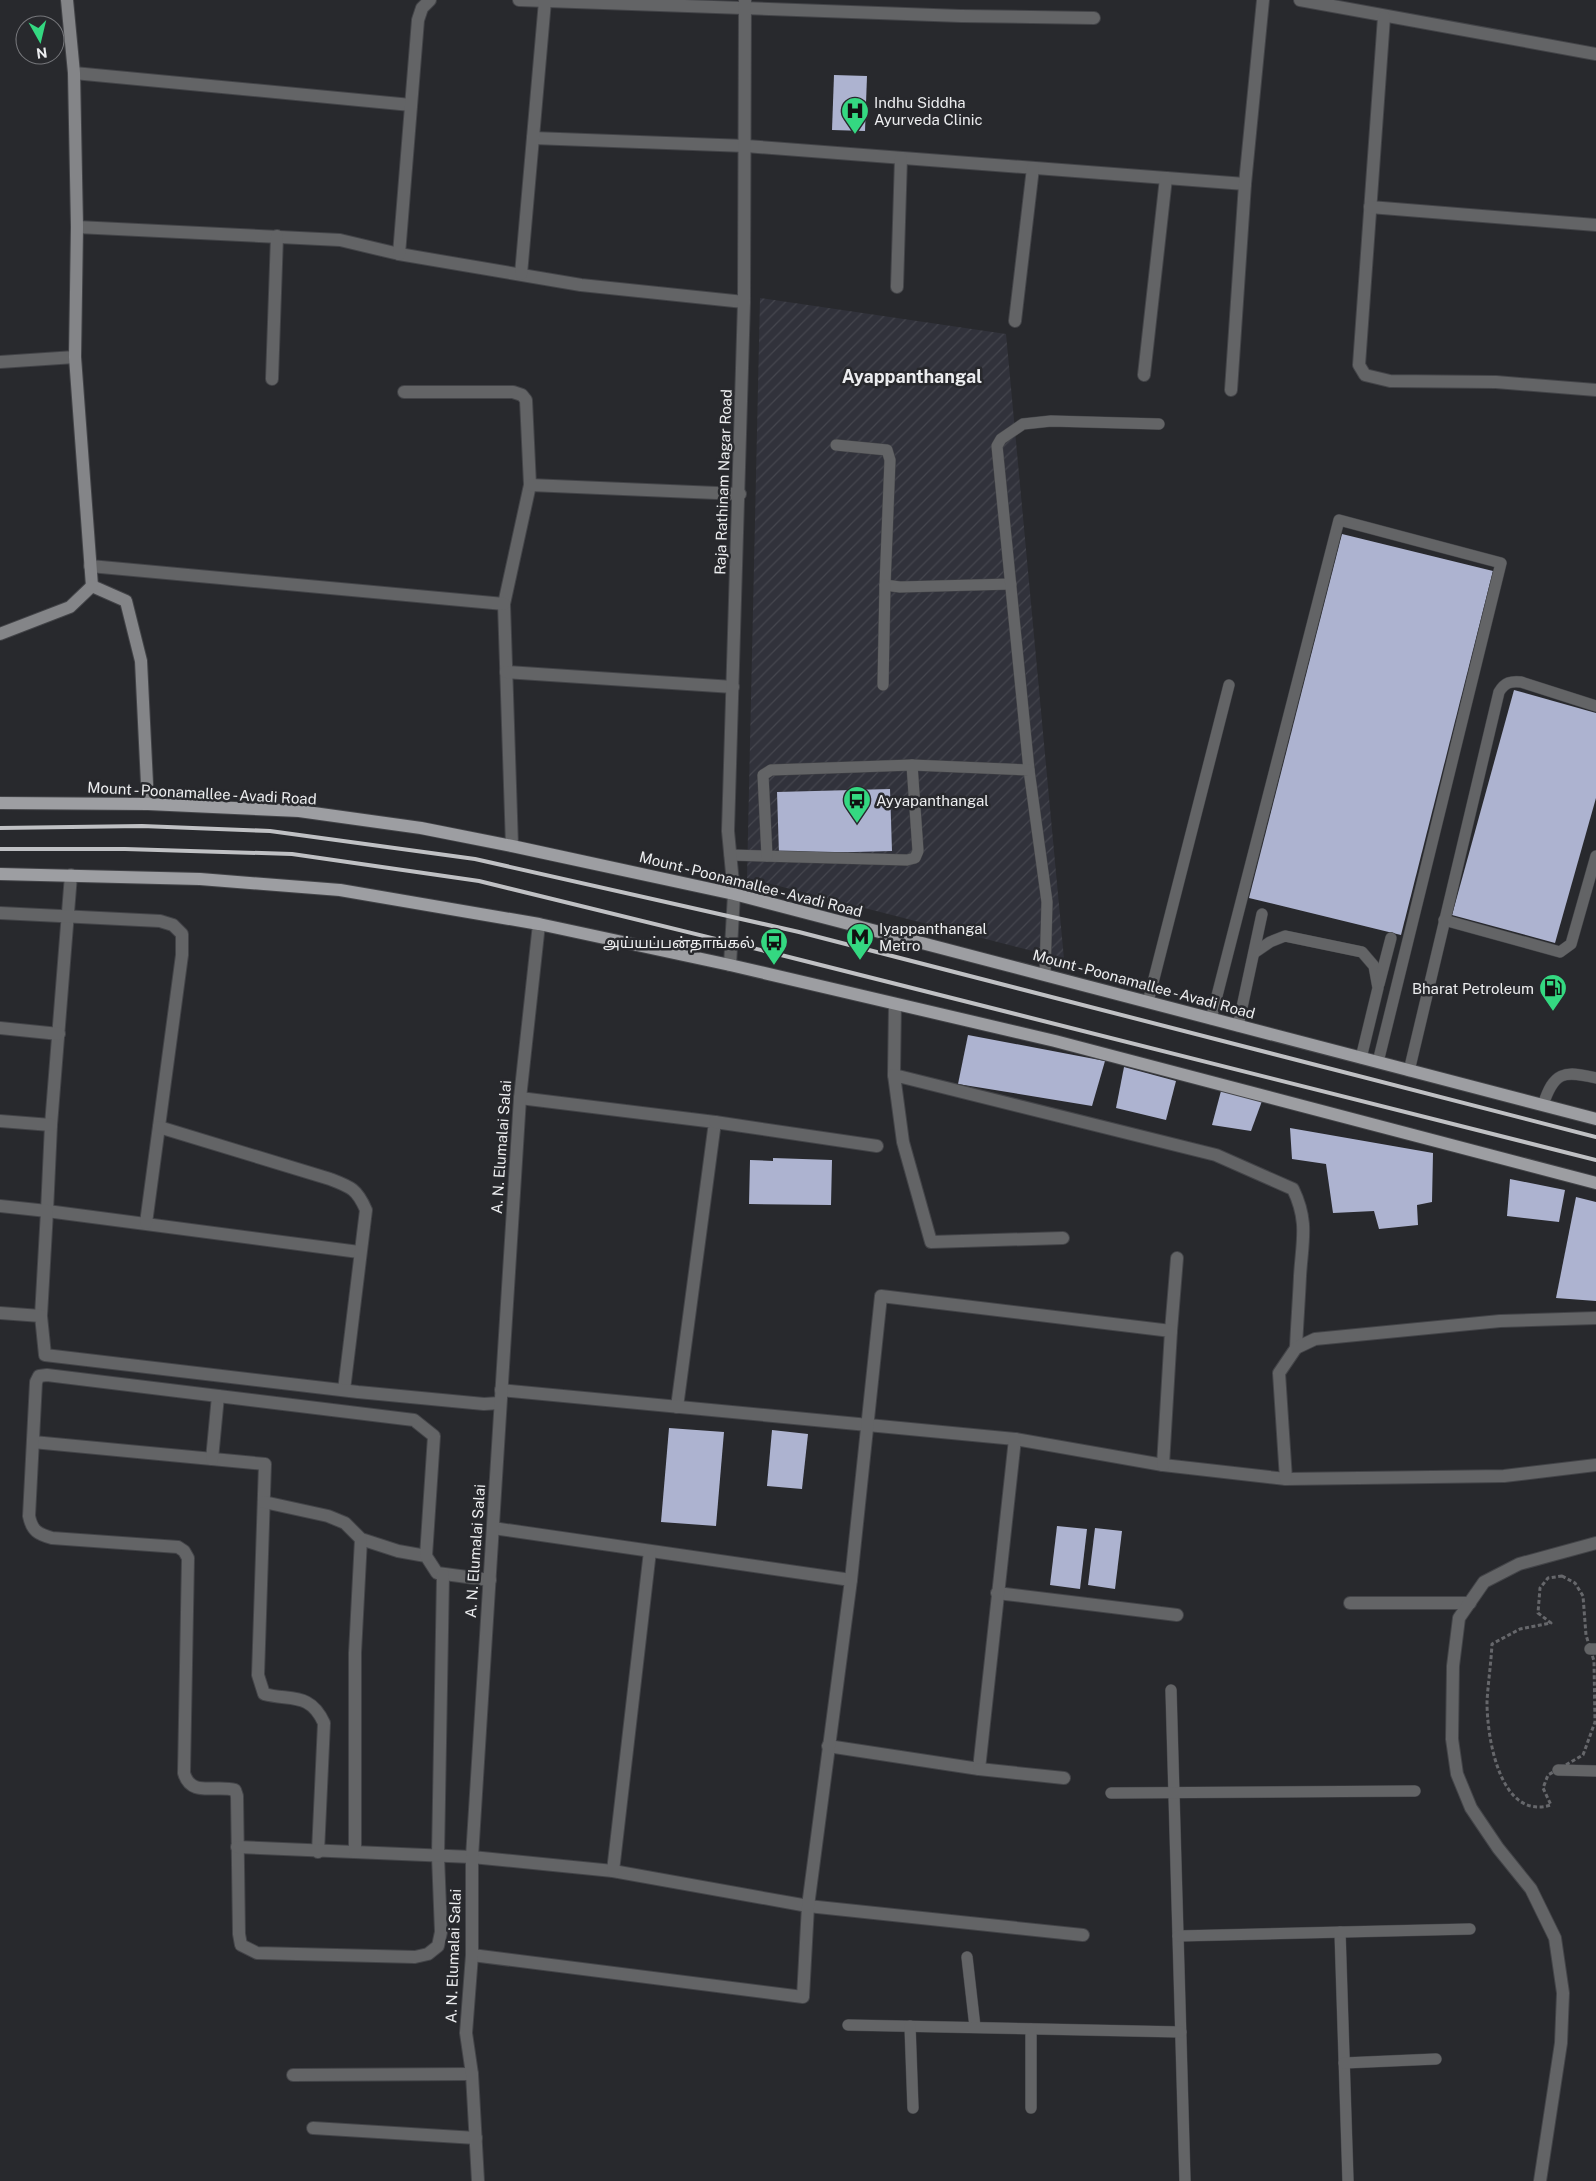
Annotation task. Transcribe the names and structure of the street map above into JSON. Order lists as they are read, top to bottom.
{
  "streets": {
    "main road": ["Mount - Poonamallee - Avadi Road"],
    "street": ["Raja Rathinam Nagar Road", "A. N. Elumalai Salai"]
  },
  "crossings": [
    ["Raja Rathinam Nagar Road", "Mount - Poonamallee - Avadi Road"]
  ],
  "districts": ["Ayappanthangal"],
  "places": {
    "hospital": ["Indhu Siddha Ayurveda Clinic"],
    "bus stop": ["Ayyapanthangal", "அய்யப்பன்தாங்கல்"],
    "metro station": ["Iyappanthangal Metro"],
    "fuel station": ["Bharat Petroleum"]
  },
  "north": "bottom"
}
